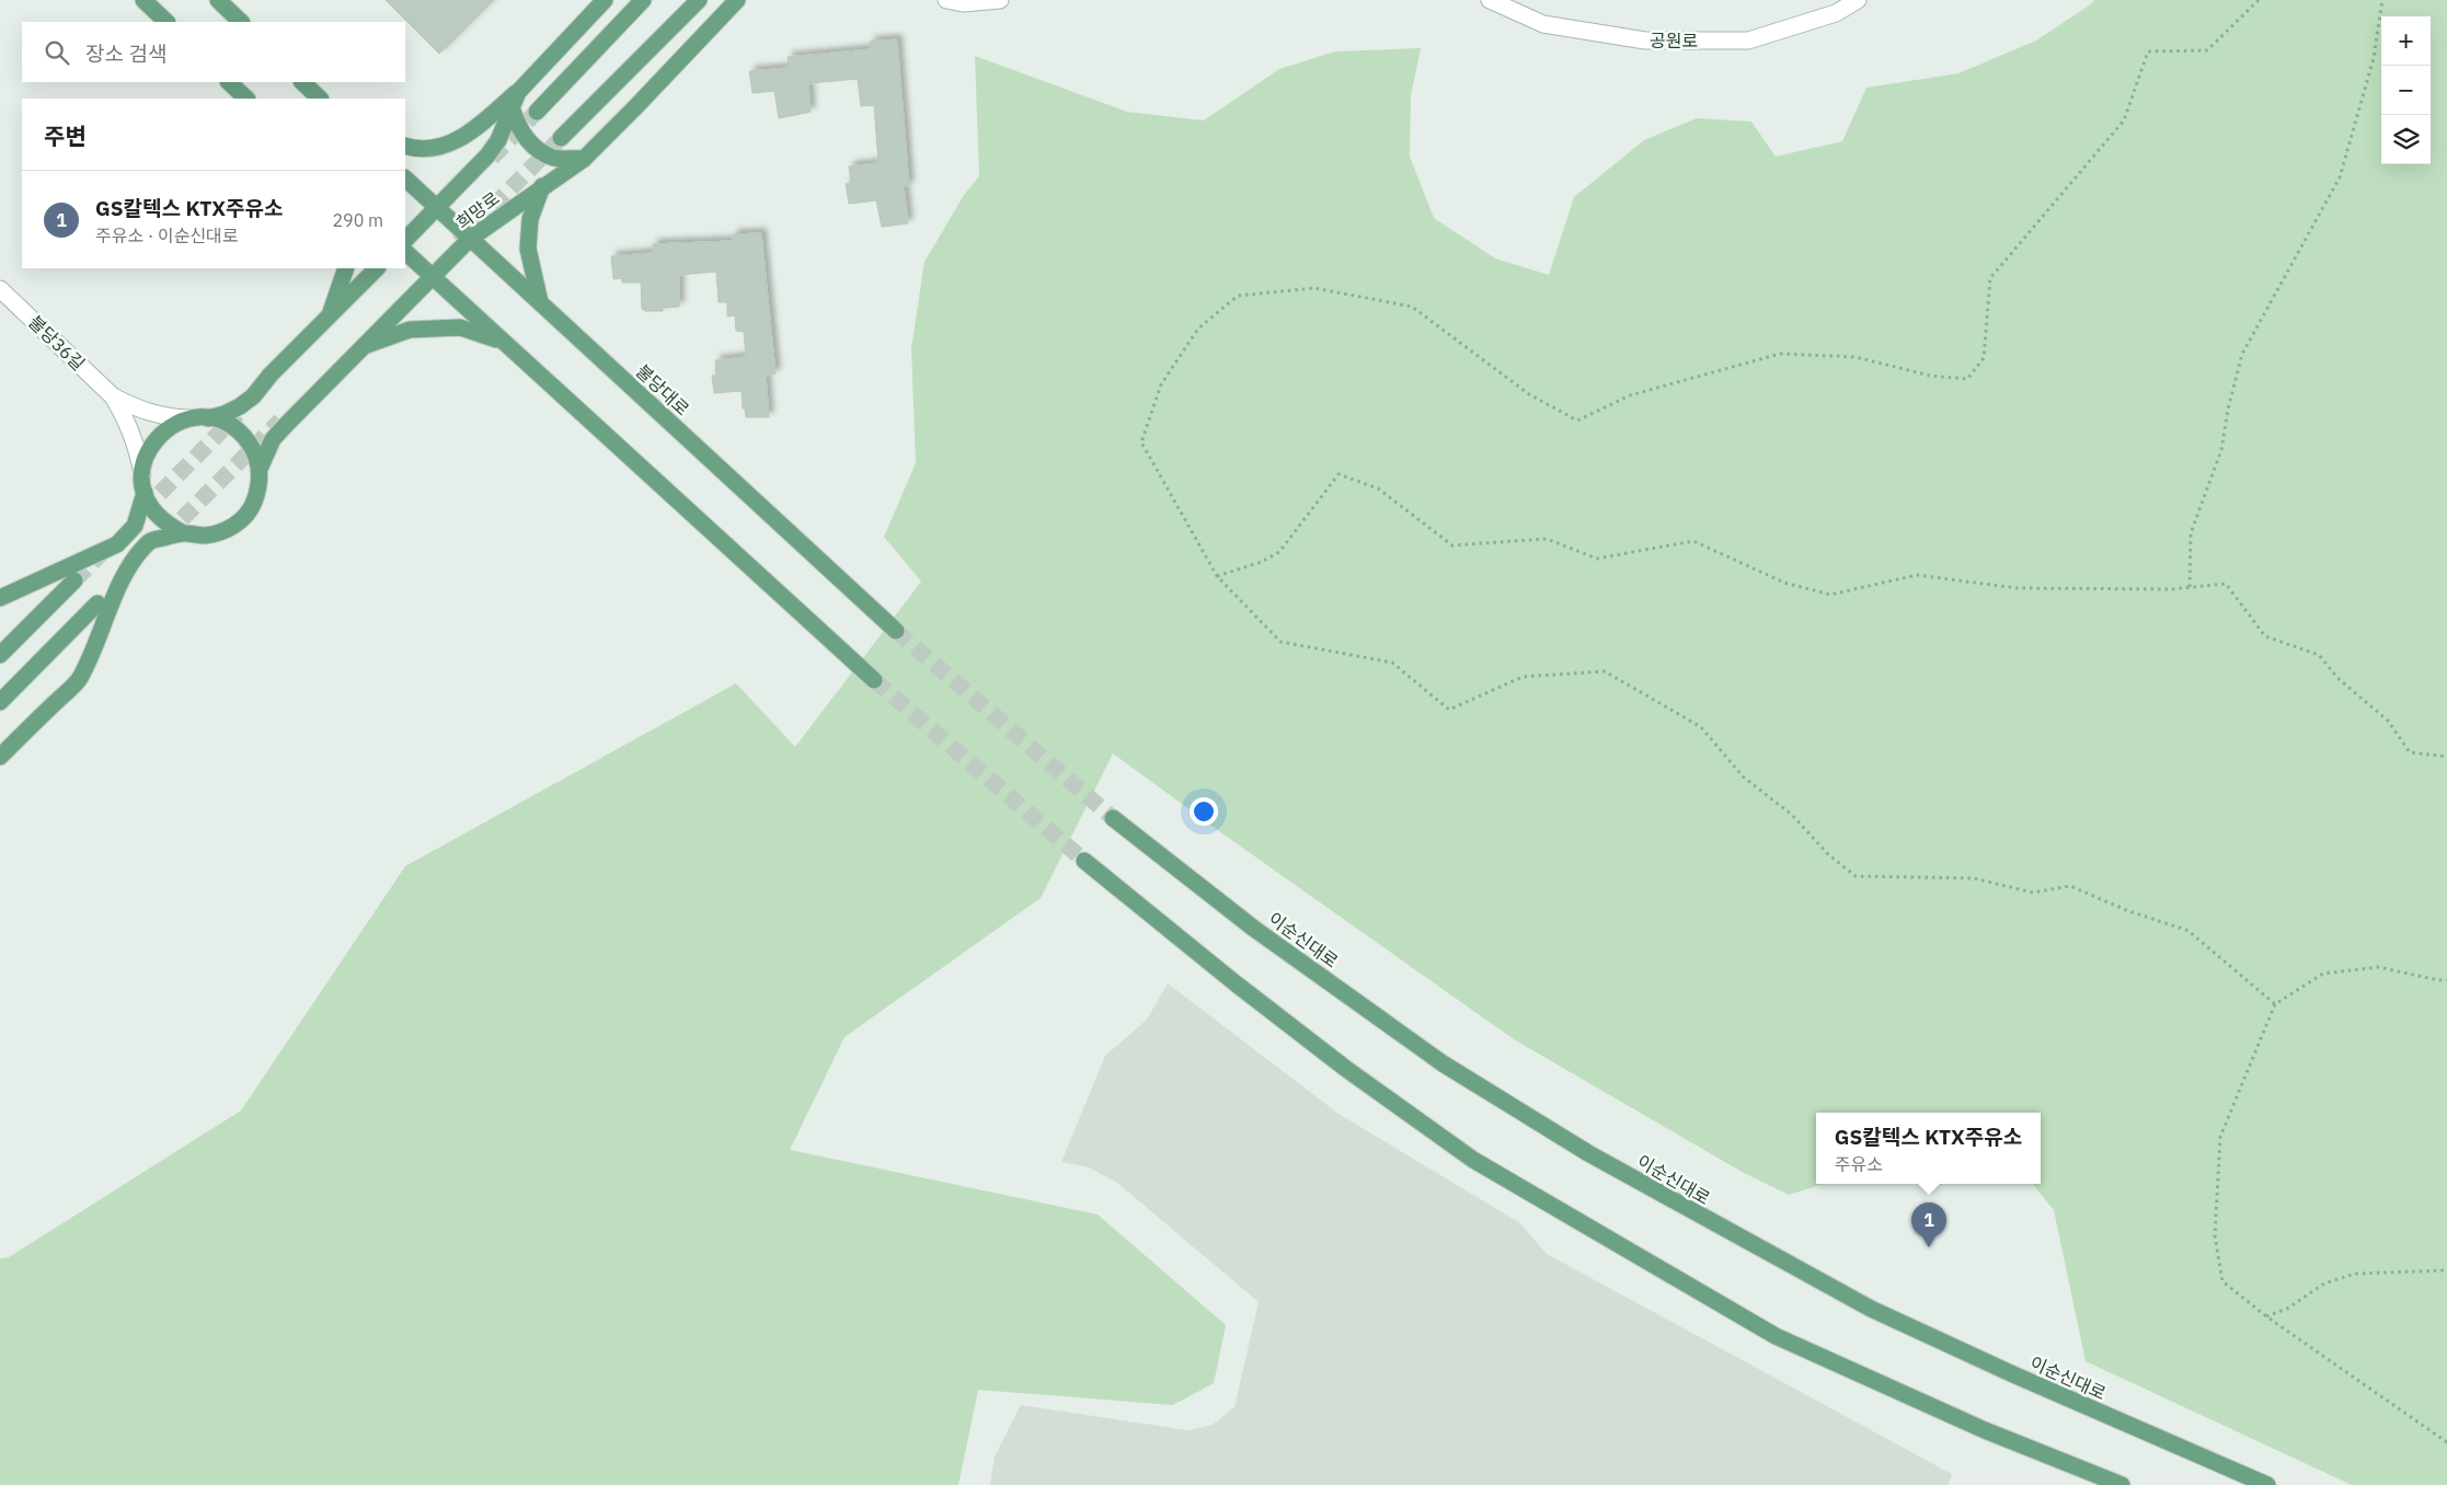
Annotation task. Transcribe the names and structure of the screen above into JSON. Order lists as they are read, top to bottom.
{
  "streets": {
    "main road": ["희망로", "불당대로", "이순신대로"],
    "street": ["공원로", "불당36길"]
  },
  "crossings": [
    ["희망로", "불당36길"],
    ["희망로", "불당대로"]
  ],
  "page": {
    "map_buttons": ["+", "−"],
    "search": "장소 검색",
    "heading": "주변",
    "list": [
      {
        "mark": "1",
        "name": "GS칼텍스 KTX주유소",
        "note": "주유소 · 이순신대로",
        "value": "290 m"
      }
    ],
    "popup": ["GS칼텍스 KTX주유소", "주유소"],
    "pins": "1"
  }
}
